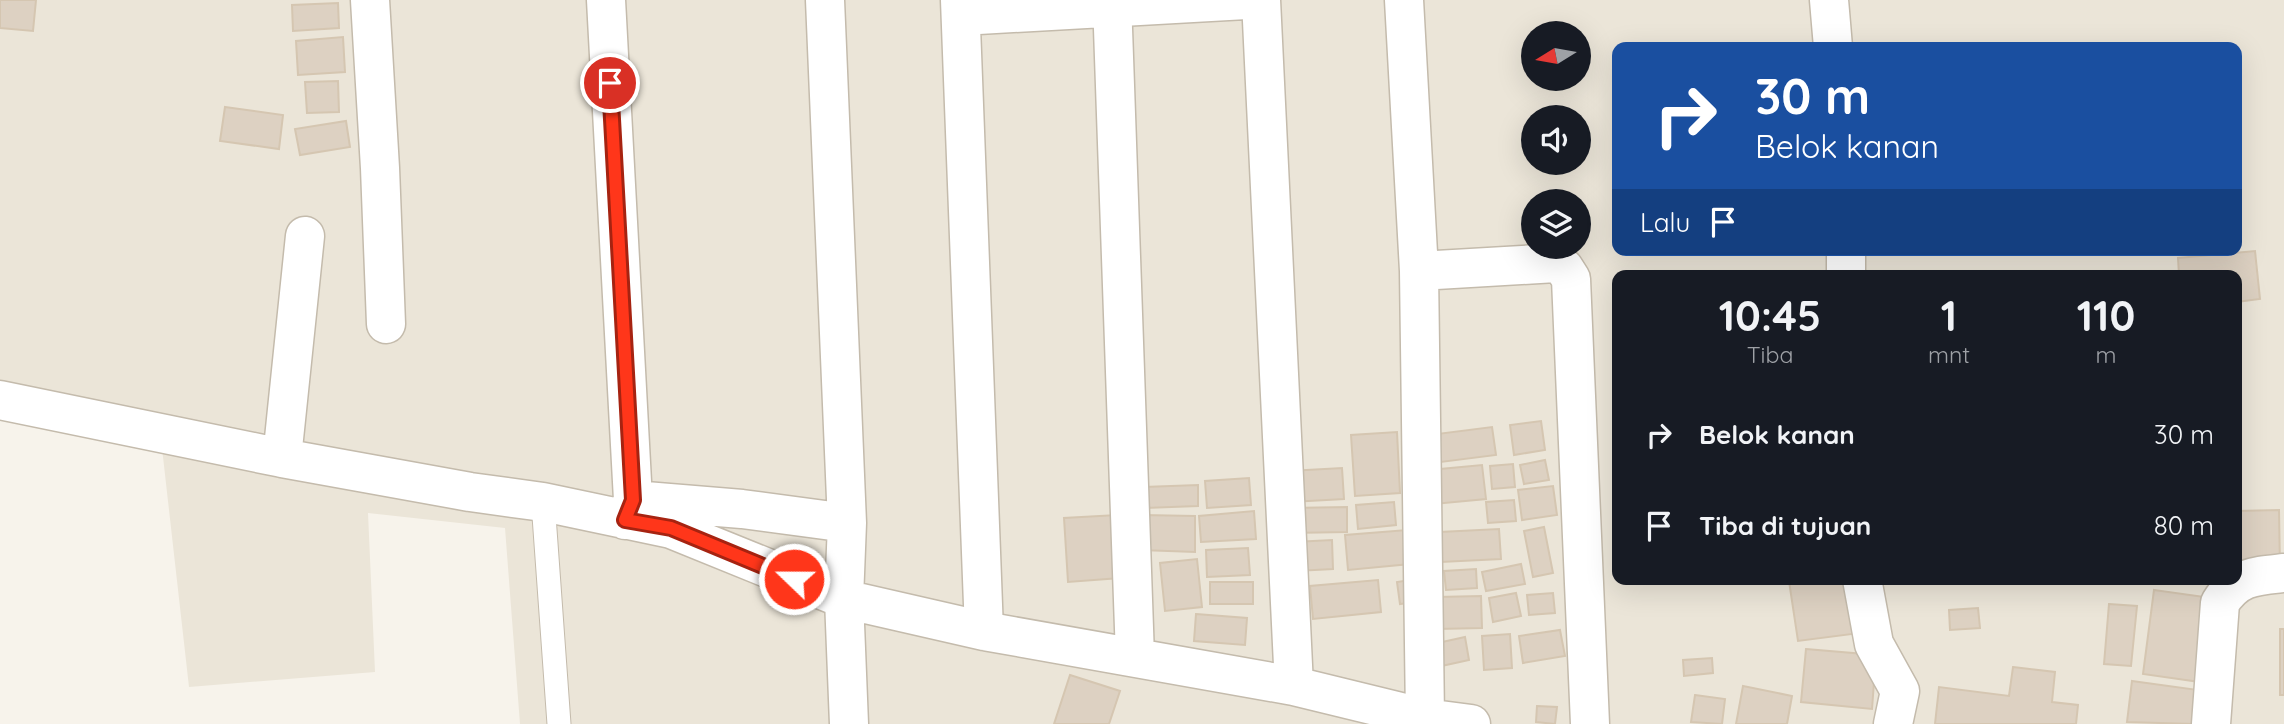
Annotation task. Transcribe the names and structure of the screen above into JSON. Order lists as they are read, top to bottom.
{
  "north": "left",
  "page": {
    "turn": ["30 m", "Belok kanan"],
    "then": "Lalu",
    "eta": [
      "10:45",
      "Tiba",
      "1",
      "mnt",
      "110",
      "m"
    ],
    "list": [
      {
        "name": "Belok kanan",
        "value": "30 m"
      },
      {
        "name": "Tiba di tujuan",
        "value": "80 m"
      }
    ]
  }
}
